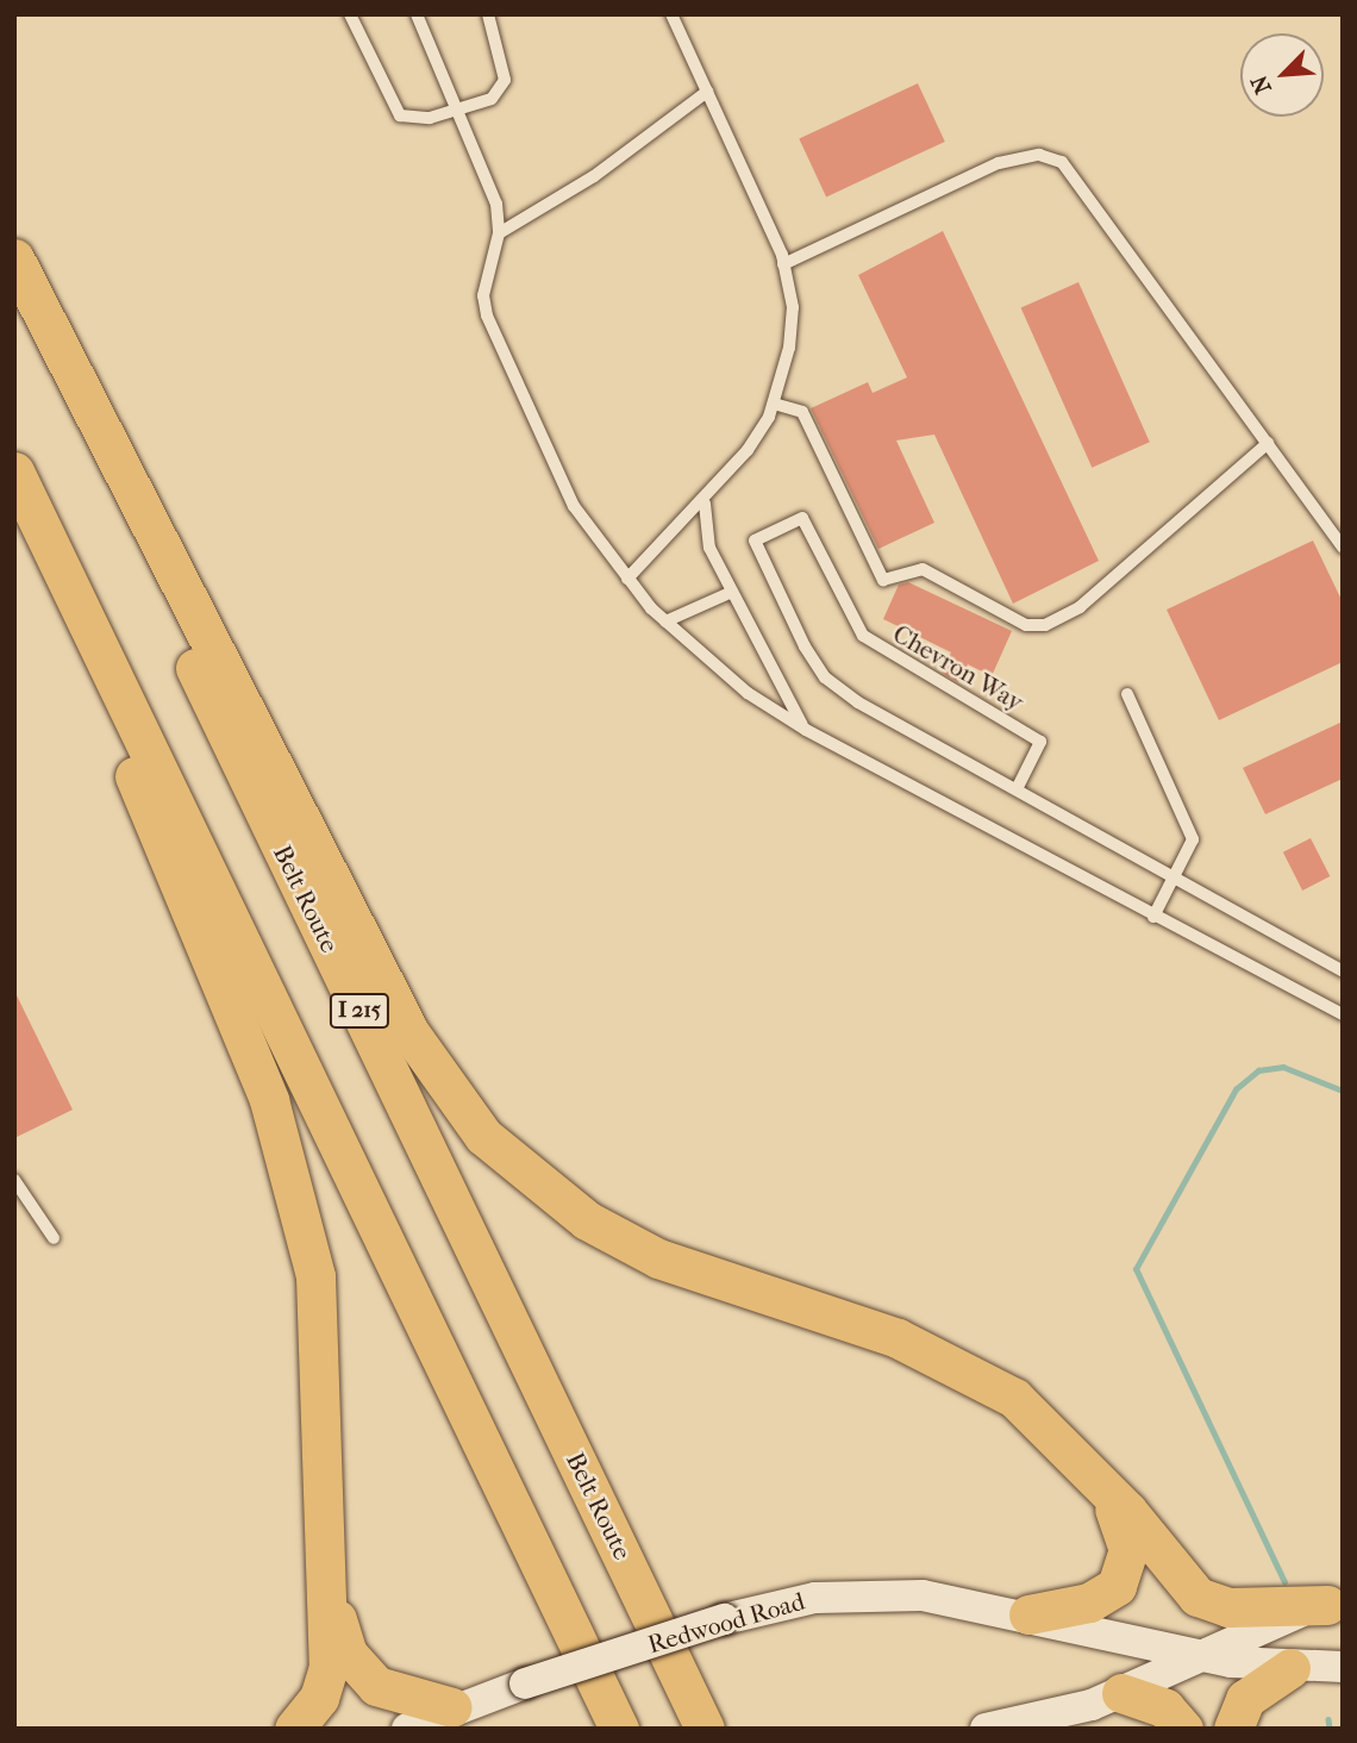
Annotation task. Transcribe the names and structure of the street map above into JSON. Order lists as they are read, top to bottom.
{
  "streets": {
    "highway": ["Belt Route", "I 215"],
    "main road": ["Redwood Road"],
    "lane": ["Chevron Way"]
  },
  "north": "bottom left"
}
